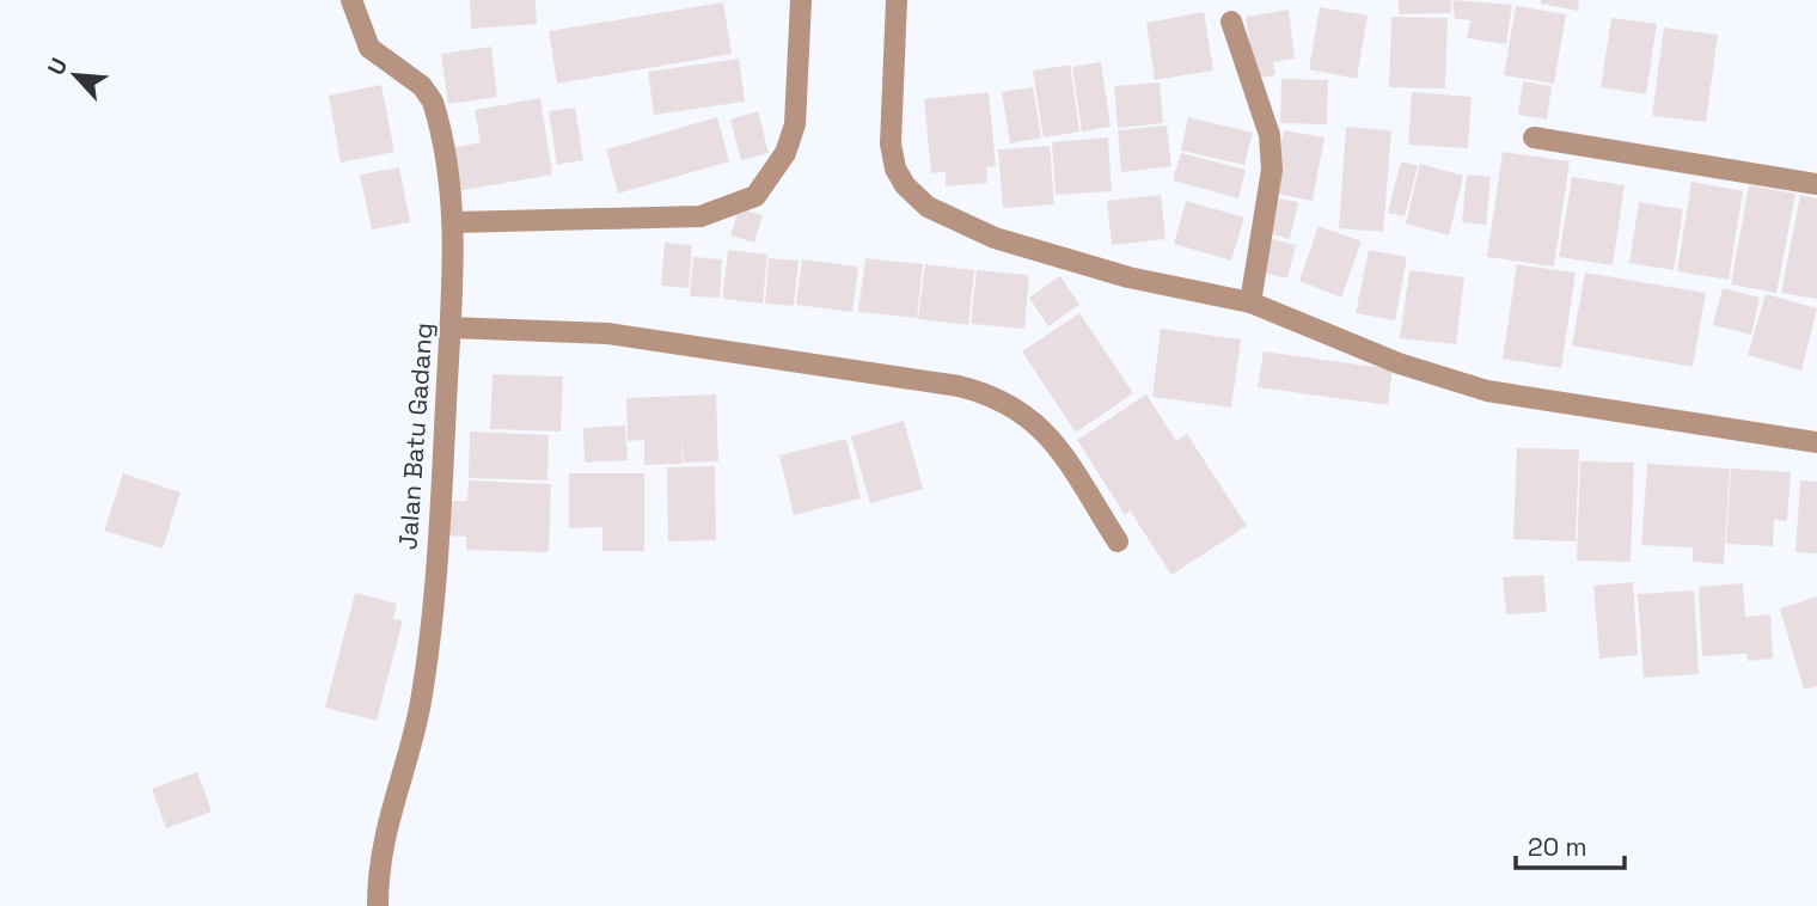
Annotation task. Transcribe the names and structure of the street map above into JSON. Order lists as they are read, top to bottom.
{
  "streets": {
    "street": ["Jalan Batu Gadang"]
  },
  "scale_bar": "20 m",
  "north": "top left"
}
